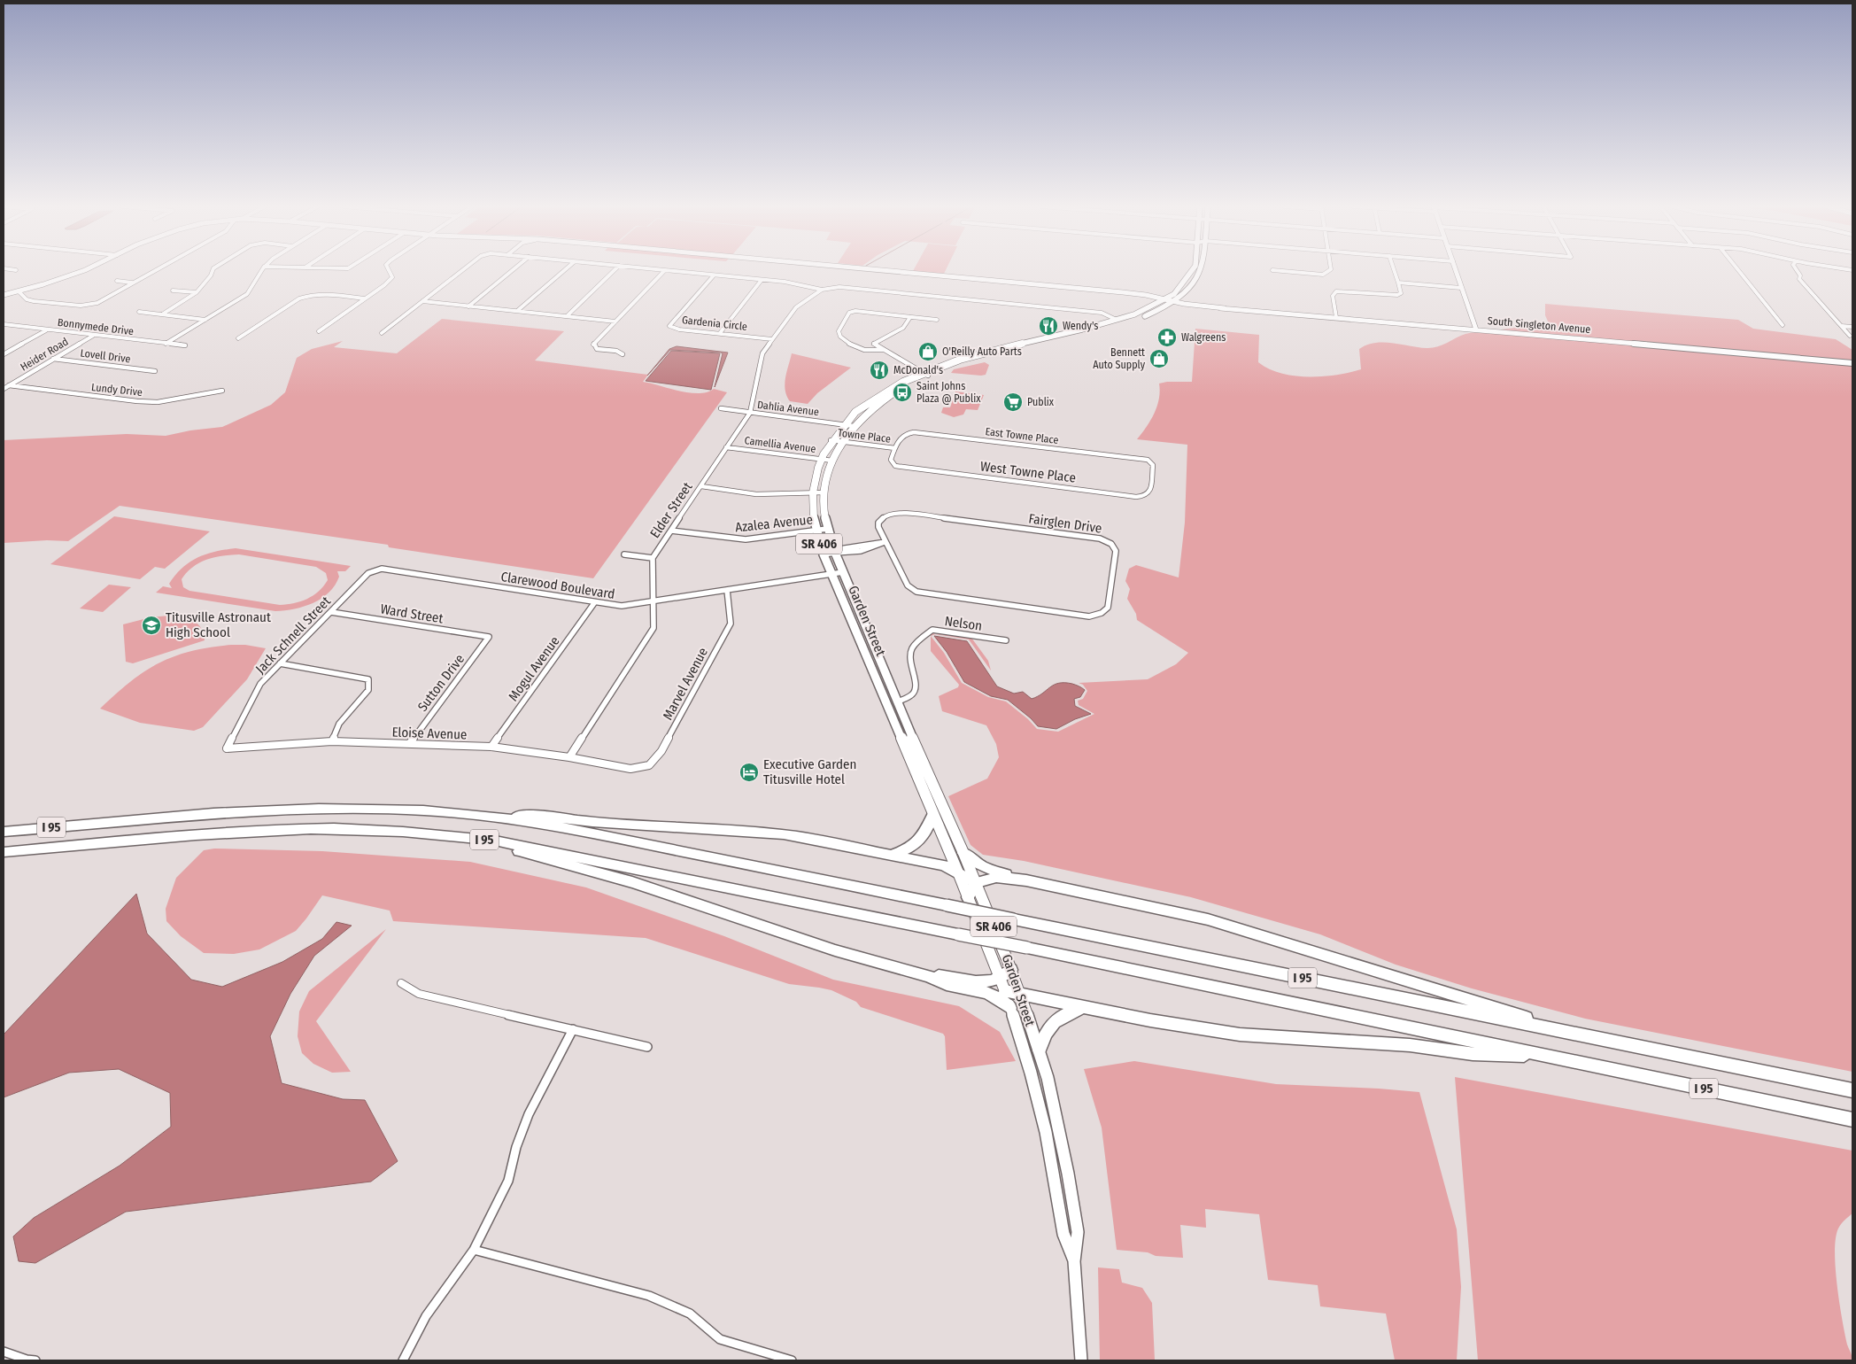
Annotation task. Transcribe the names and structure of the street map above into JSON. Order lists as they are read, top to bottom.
{
  "streets": {
    "highway": ["I 95"],
    "main road": ["SR 406", "Garden Street"],
    "street": [
      "Gardenia Circle",
      "South Singleton Avenue",
      "Bonnymede Drive",
      "Heider Road",
      "Lovell Drive",
      "Lundy Drive",
      "Dahlia Avenue",
      "Towne Place",
      "East Towne Place",
      "Camellia Avenue",
      "West Towne Place",
      "Elder Street",
      "Azalea Avenue",
      "Fairglen Drive",
      "Clarewood Boulevard",
      "Ward Street",
      "Nelson",
      "Jack Schnell Street",
      "Mogul Avenue",
      "Sutton Drive",
      "Marvel Avenue",
      "Eloise Avenue"
    ]
  },
  "crossings": [
    ["Gardenia Circle", "Elder Street"],
    ["South Singleton Avenue", "Garden Street"],
    ["Bonnymede Drive", "Heider Road"],
    ["Heider Road", "Lovell Drive"],
    ["Heider Road", "Lundy Drive"],
    ["Dahlia Avenue", "Elder Street"],
    ["Dahlia Avenue", "Garden Street"],
    ["Towne Place", "East Towne Place"],
    ["Towne Place", "West Towne Place"],
    ["Towne Place", "Garden Street"],
    ["East Towne Place", "West Towne Place"],
    ["Camellia Avenue", "Elder Street"],
    ["Camellia Avenue", "Garden Street"],
    ["Elder Street", "Azalea Avenue"],
    ["Elder Street", "Clarewood Boulevard"],
    ["Elder Street", "Eloise Avenue"],
    ["Azalea Avenue", "Garden Street"],
    ["Clarewood Boulevard", "Garden Street"],
    ["Clarewood Boulevard", "Jack Schnell Street"],
    ["Clarewood Boulevard", "Mogul Avenue"],
    ["Clarewood Boulevard", "Marvel Avenue"],
    ["Ward Street", "Jack Schnell Street"],
    ["Ward Street", "Sutton Drive"],
    ["Garden Street", "Nelson"],
    ["Jack Schnell Street", "Eloise Avenue"],
    ["Mogul Avenue", "Eloise Avenue"],
    ["Sutton Drive", "Eloise Avenue"],
    ["Marvel Avenue", "Eloise Avenue"]
  ],
  "places": {
    "restaurant": ["Wendy's", "McDonald's"],
    "pharmacy": ["Walgreens"],
    "shop": ["O'Reilly Auto Parts", "Bennett Auto Supply"],
    "bus stop": ["Saint Johns Plaza @ Publix"],
    "supermarket": ["Publix"],
    "school or university": ["Titusville Astronaut High School"],
    "hotel": ["Executive Garden Titusville Hotel"]
  }
}
